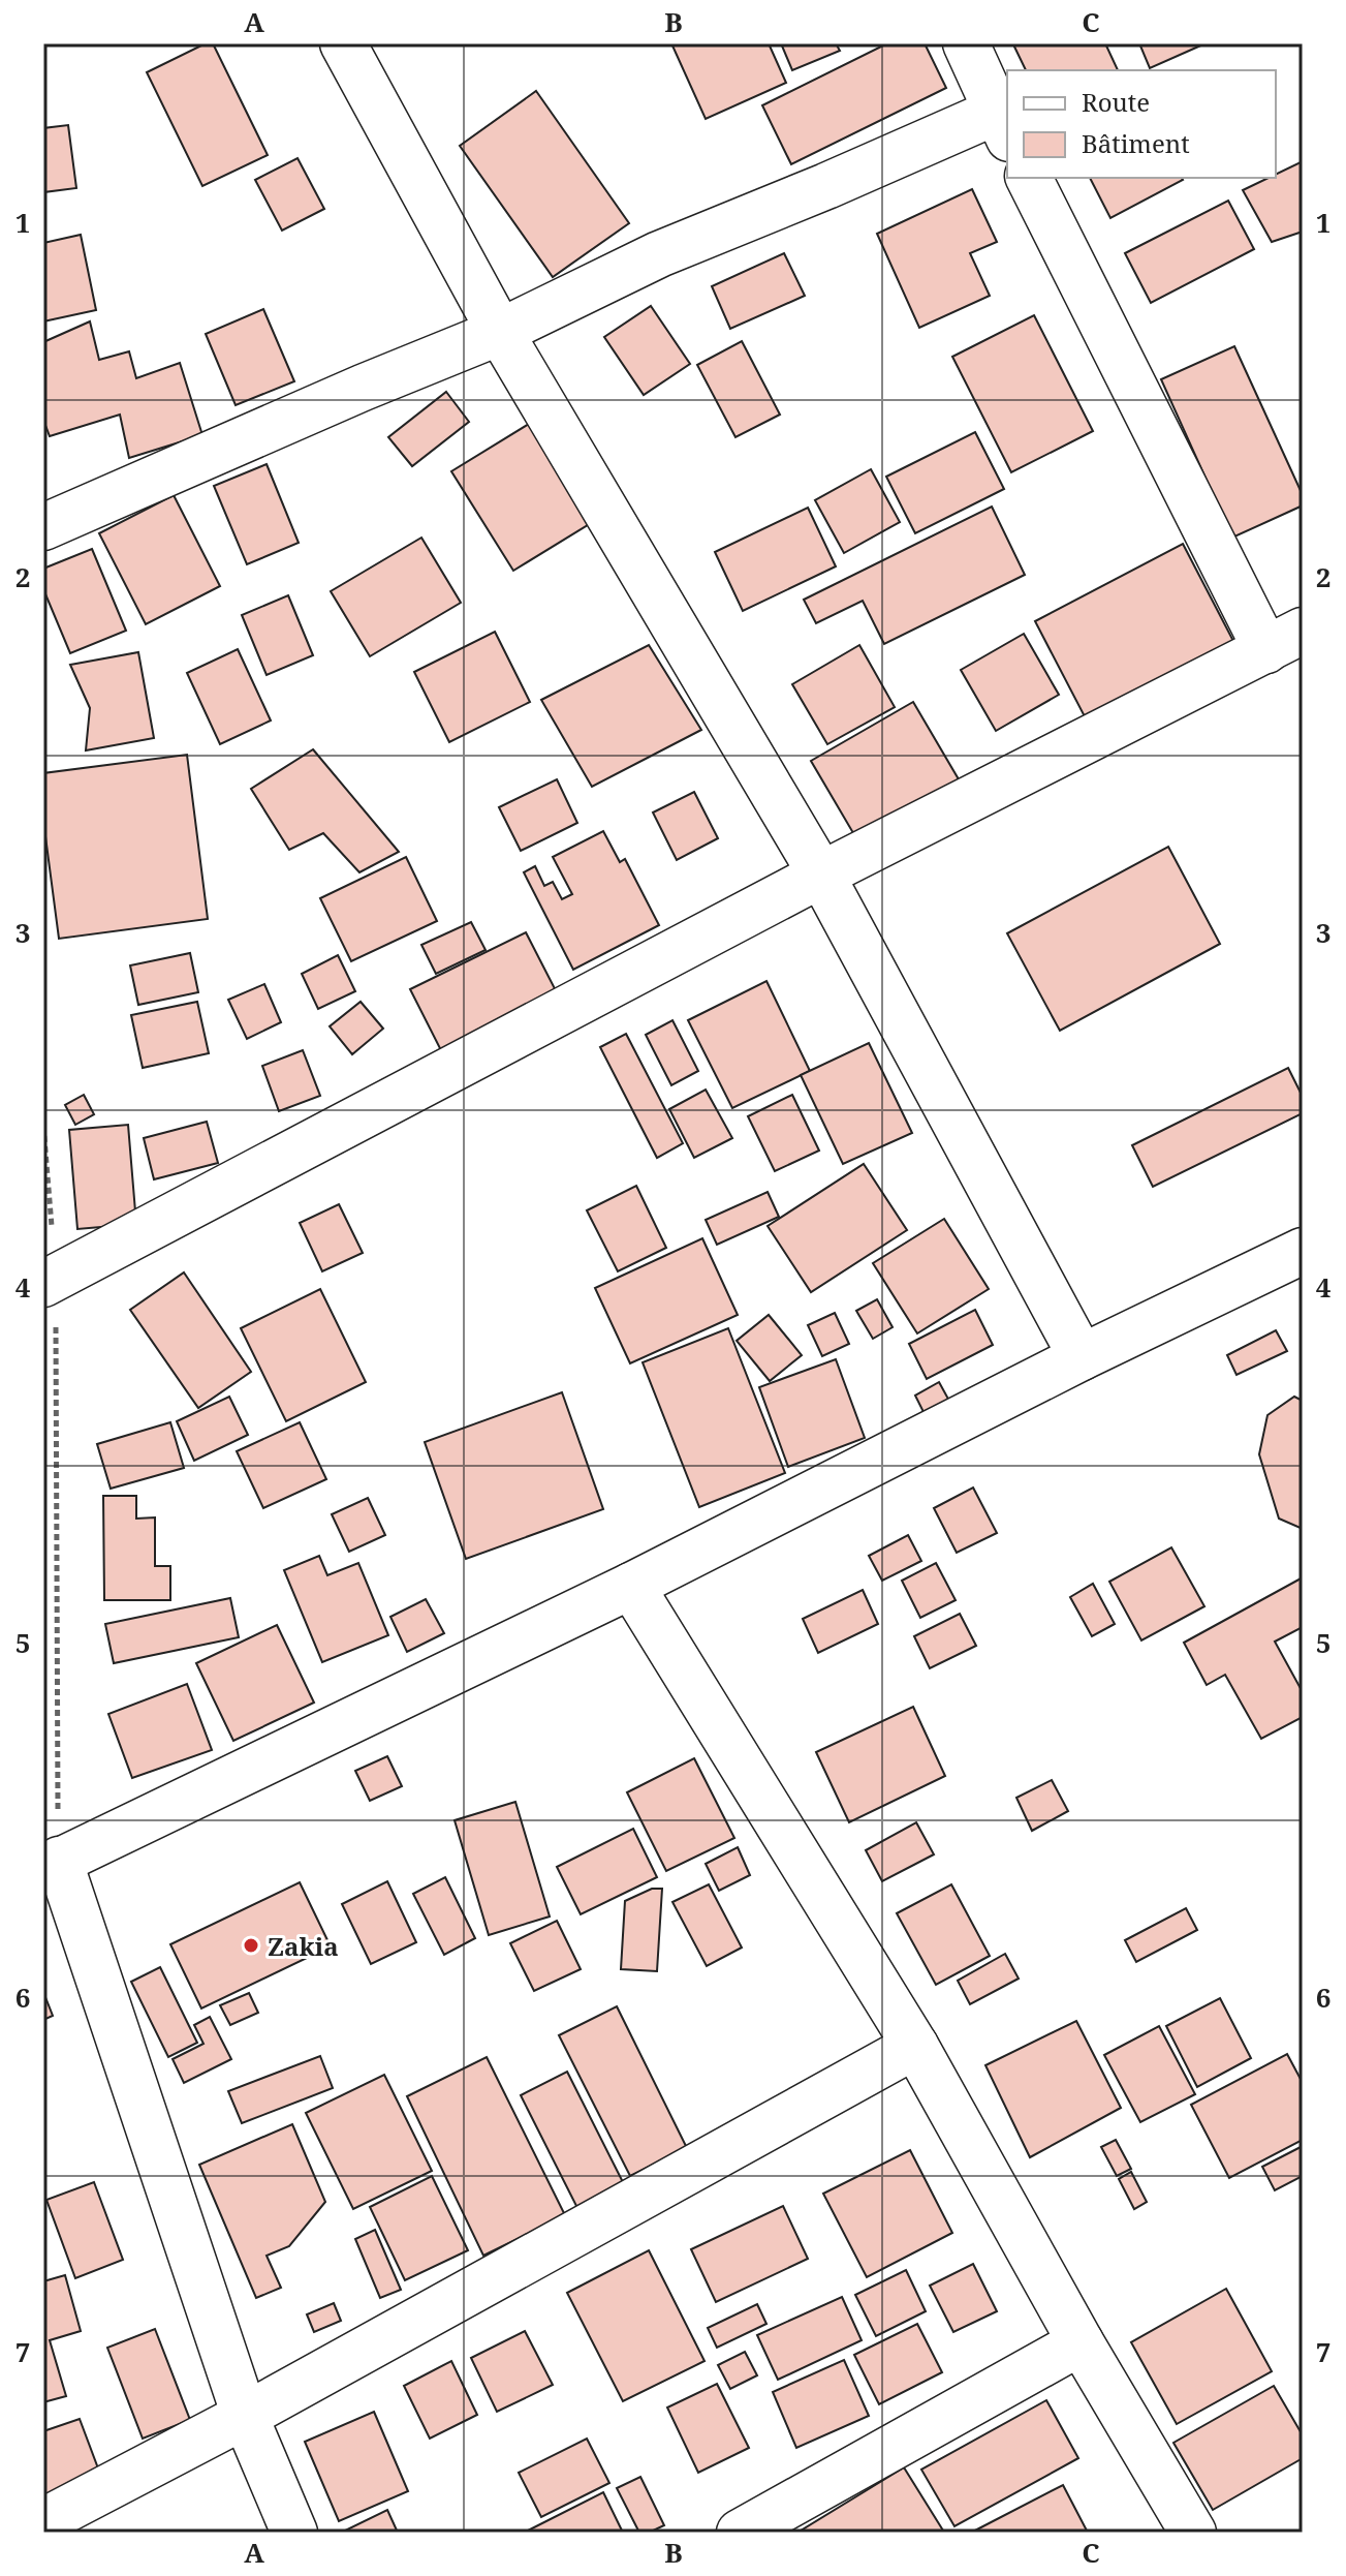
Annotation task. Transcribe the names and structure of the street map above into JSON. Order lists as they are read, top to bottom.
{
  "places": ["Zakia"],
  "legend": ["Route", "Bâtiment"],
  "grid": {
    "columns": ["A", "B", "C"],
    "rows": [
      "1",
      "2",
      "3",
      "4",
      "5",
      "6",
      "7"
    ]
  }
}
